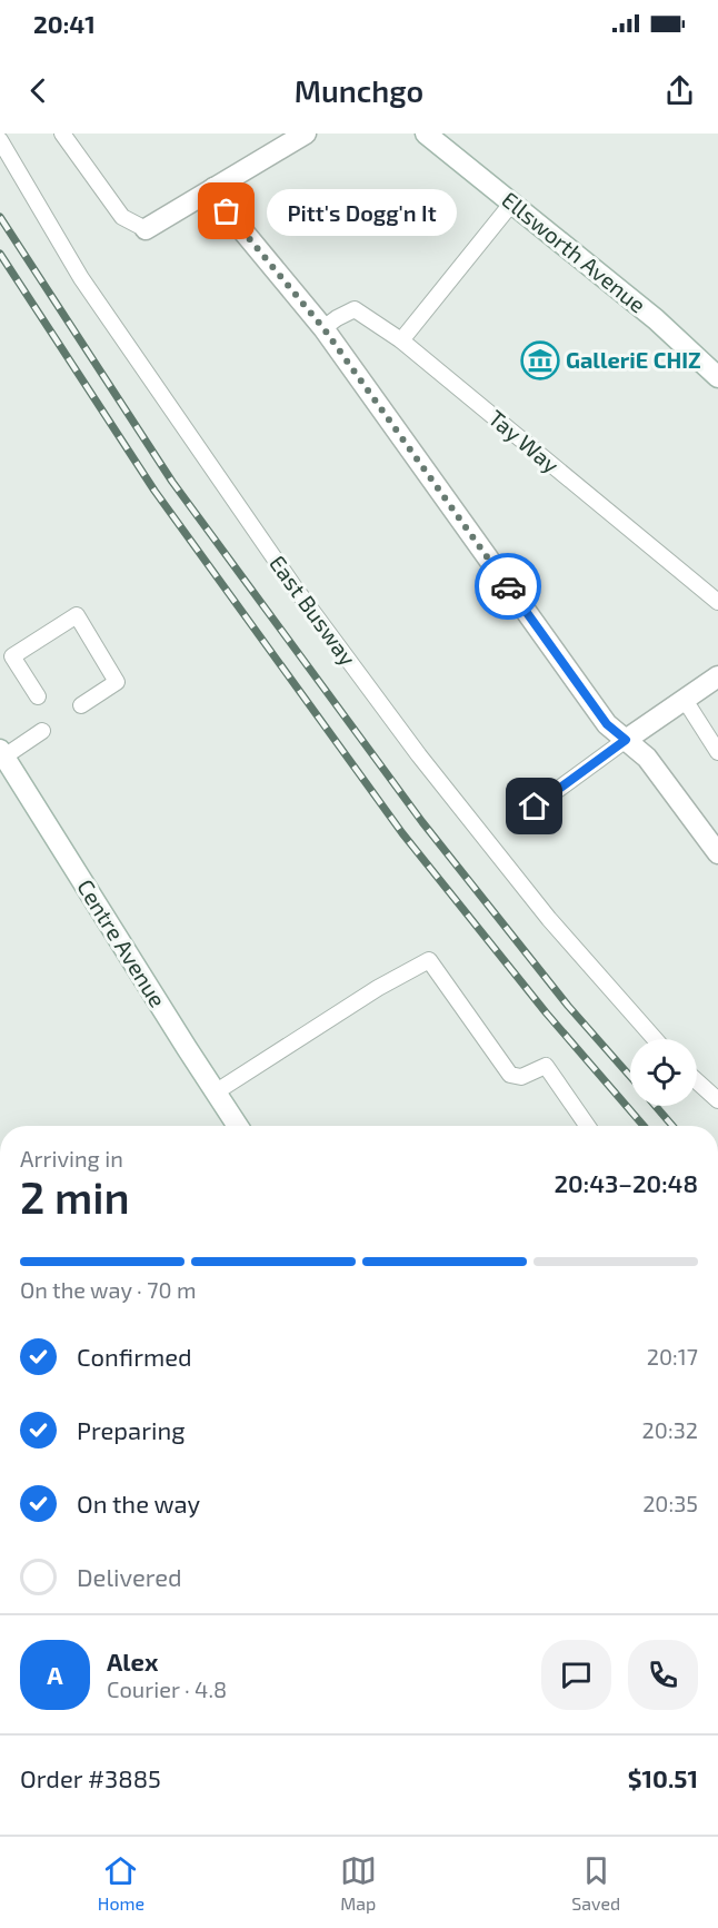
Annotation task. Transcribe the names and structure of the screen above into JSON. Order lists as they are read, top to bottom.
{
  "streets": {
    "street": ["Ellsworth Avenue", "Centre Avenue"],
    "lane": ["Tay Way", "East Busway"]
  },
  "places": {
    "other": ["Pitt's Dogg'n It"],
    "museum": ["GalleriE CHIZ"]
  },
  "page": {
    "status": "20:41",
    "header": "Munchgo",
    "bubble": "Pitt's Dogg'n It",
    "heading": ["2 min", "Arriving in", "20:43–20:48"],
    "panel": [
      "Alex",
      "Courier · 4.8",
      "Order #3885",
      "$10.51"
    ],
    "bar": "On the way · 70 m",
    "list": [
      ["Confirmed", "20:17"],
      ["Preparing", "20:32"],
      ["On the way", "20:35"],
      "Delivered"
    ],
    "round": "A",
    "tabs": ["Home", "Map", "Saved"]
  }
}
